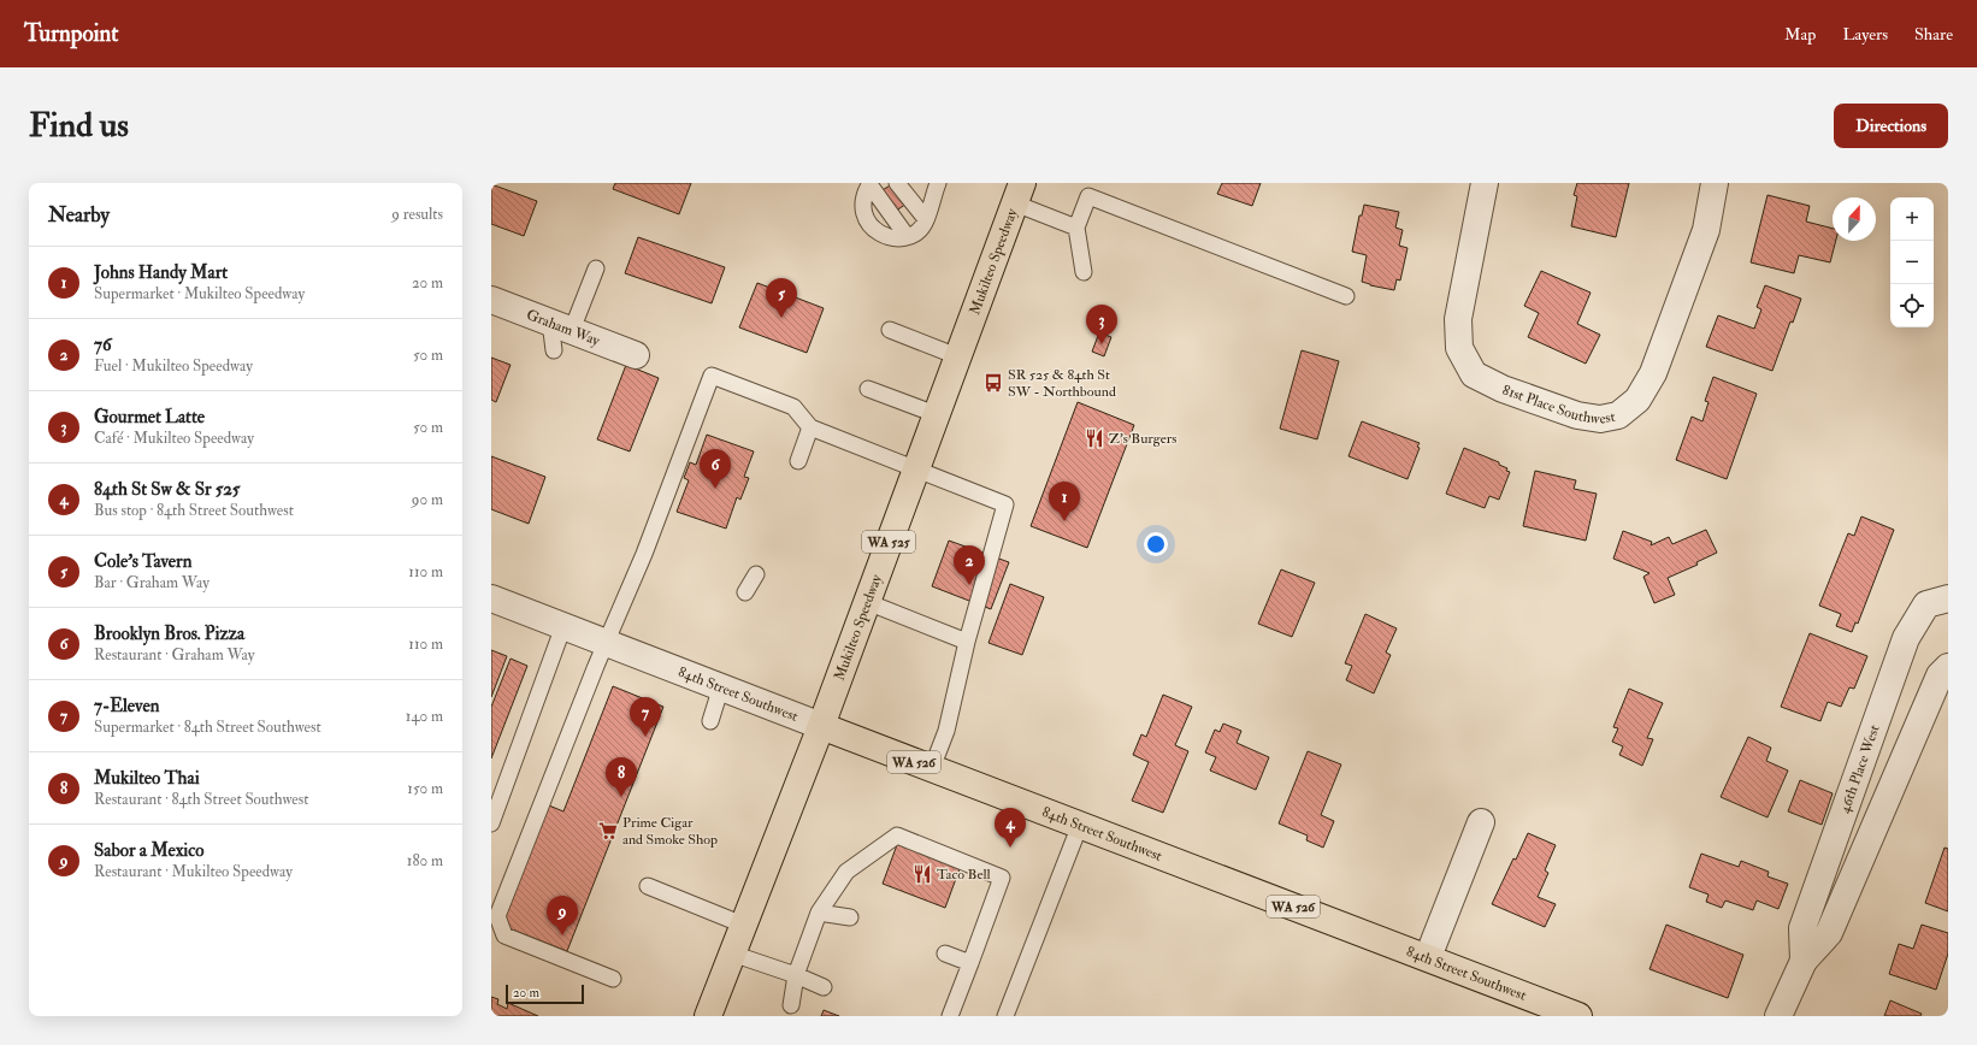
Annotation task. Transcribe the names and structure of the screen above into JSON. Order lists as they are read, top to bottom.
{
  "streets": {
    "main road": [
      "Mukilteo Speedway",
      "WA 525",
      "84th Street Southwest",
      "WA 526"
    ],
    "street": ["Graham Way", "81st Place Southwest", "46th Place West"]
  },
  "crossings": [
    ["Mukilteo Speedway", "84th Street Southwest"]
  ],
  "places": {
    "bus stop": ["SR 525 & 84th St SW - Northbound"],
    "restaurant": ["Z's Burgers", "Taco Bell"],
    "supermarket": ["Prime Cigar and Smoke Shop"]
  },
  "scale_bar": "20 m",
  "north": "top",
  "page": {
    "header": "Turnpoint",
    "nav": ["Map", "Layers", "Share"],
    "buttons": "Directions",
    "title": "Find us",
    "heading": ["Nearby", "9 results"],
    "map_buttons": ["+", "−"],
    "list": [
      {
        "mark": "1",
        "name": "Johns Handy Mart",
        "note": "Supermarket · Mukilteo Speedway",
        "value": "20 m"
      },
      {
        "mark": "2",
        "name": "76",
        "note": "Fuel · Mukilteo Speedway",
        "value": "50 m"
      },
      {
        "mark": "3",
        "name": "Gourmet Latte",
        "note": "Café · Mukilteo Speedway",
        "value": "50 m"
      },
      {
        "mark": "4",
        "name": "84th St Sw & Sr 525",
        "note": "Bus stop · 84th Street Southwest",
        "value": "90 m"
      },
      {
        "mark": "5",
        "name": "Cole’s Tavern",
        "note": "Bar · Graham Way",
        "value": "110 m"
      },
      {
        "mark": "6",
        "name": "Brooklyn Bros. Pizza",
        "note": "Restaurant · Graham Way",
        "value": "110 m"
      },
      {
        "mark": "7",
        "name": "7-Eleven",
        "note": "Supermarket · 84th Street Southwest",
        "value": "140 m"
      },
      {
        "mark": "8",
        "name": "Mukilteo Thai",
        "note": "Restaurant · 84th Street Southwest",
        "value": "150 m"
      },
      {
        "mark": "9",
        "name": "Sabor a Mexico",
        "note": "Restaurant · Mukilteo Speedway",
        "value": "180 m"
      }
    ],
    "pins": [
      "5",
      "3",
      "6",
      "1",
      "2",
      "7",
      "8",
      "4",
      "9"
    ],
    "scale": "20 m"
  }
}
